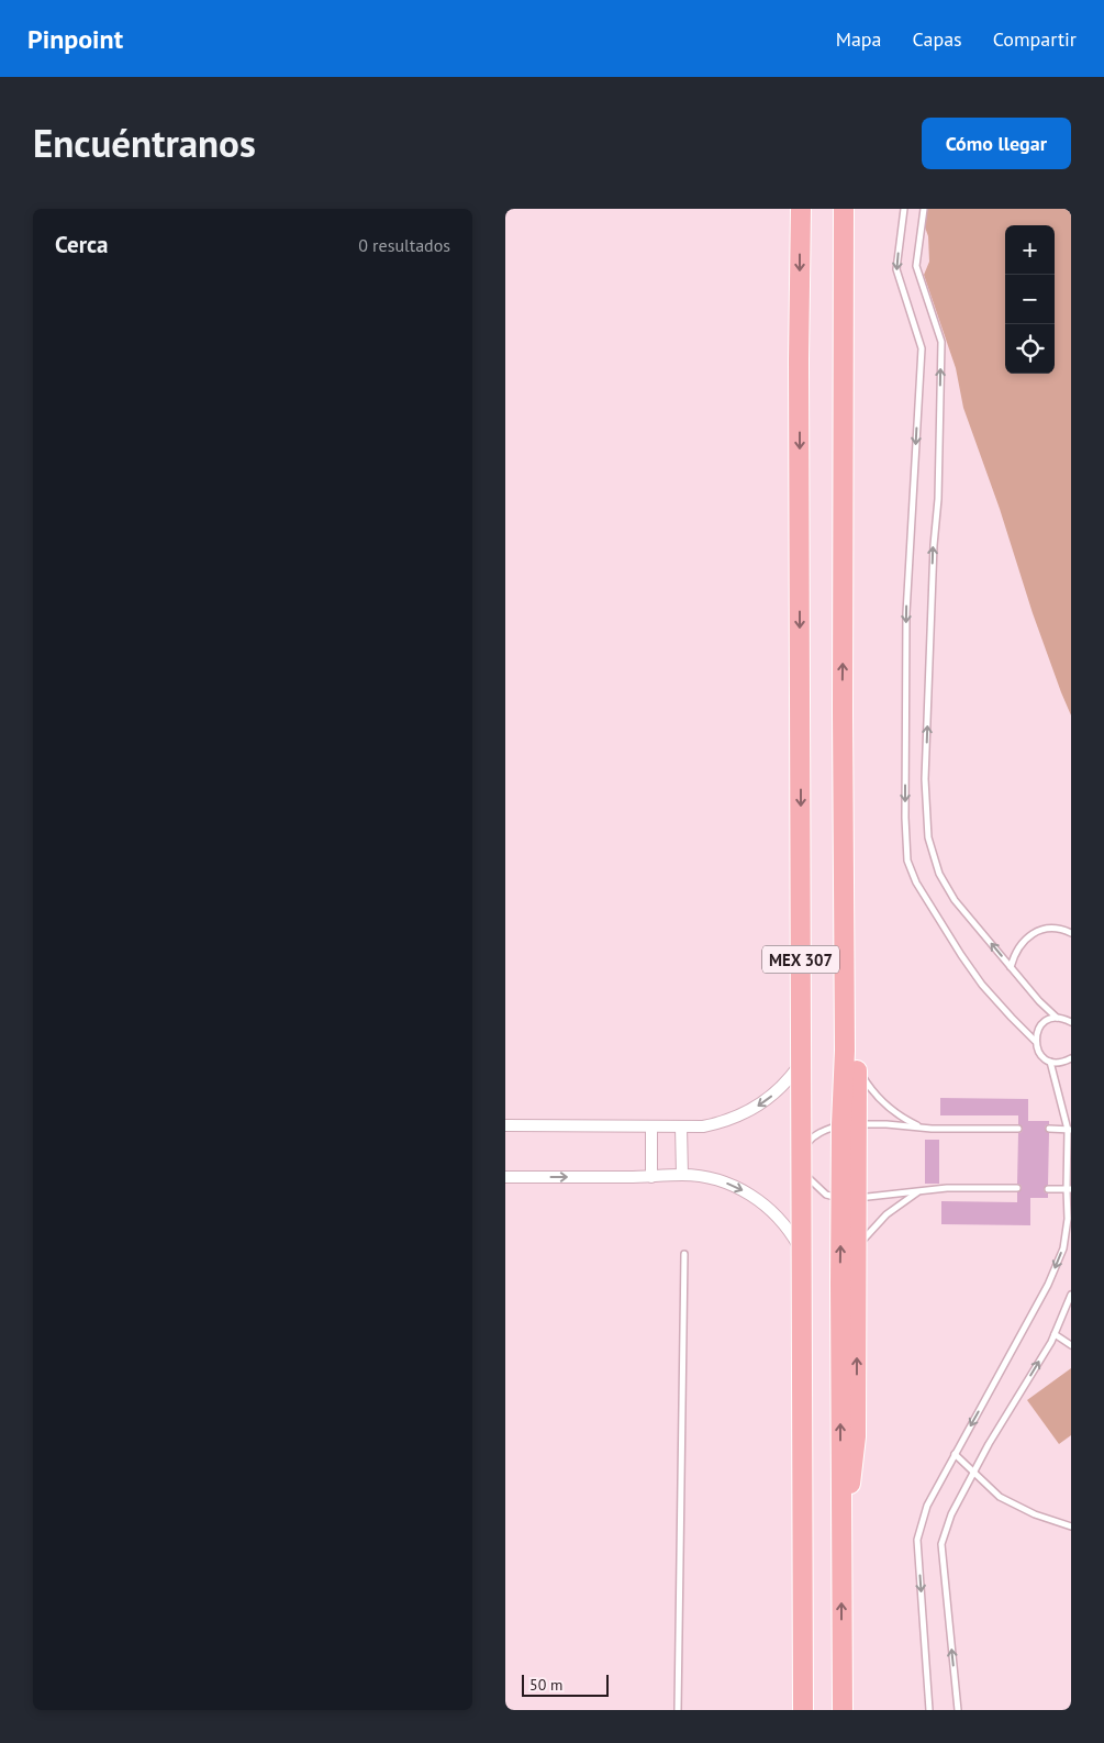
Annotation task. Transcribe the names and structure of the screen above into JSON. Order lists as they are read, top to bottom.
{
  "streets": {
    "highway": ["MEX 307"]
  },
  "scale_bar": "50 m",
  "page": {
    "header": "Pinpoint",
    "nav": ["Mapa", "Capas", "Compartir"],
    "title": "Encuéntranos",
    "buttons": "Cómo llegar",
    "heading": ["Cerca", "0 resultados"],
    "map_buttons": ["+", "−"],
    "scale": "50 m"
  }
}
